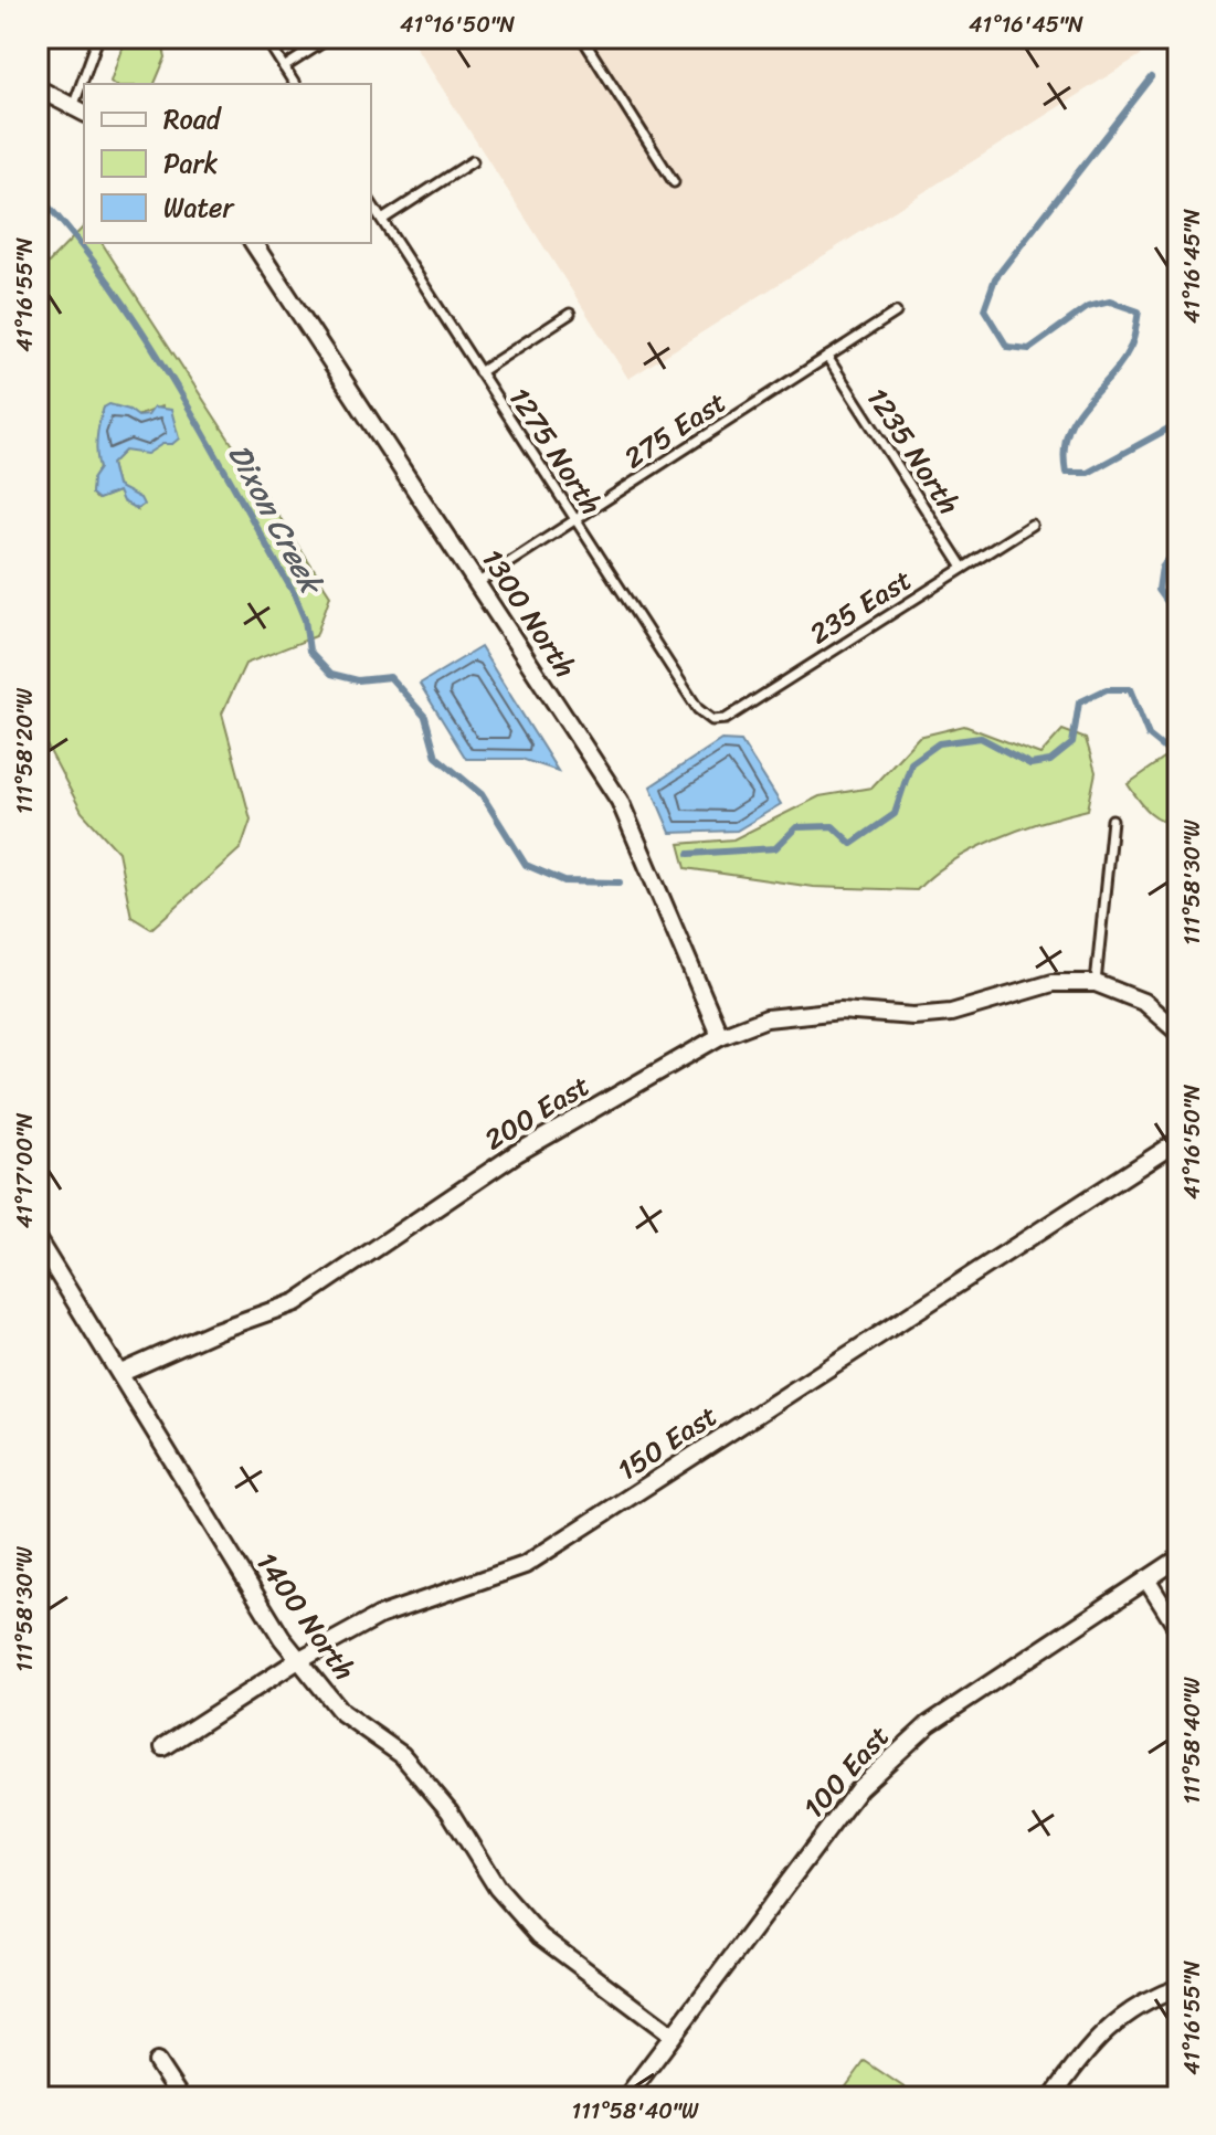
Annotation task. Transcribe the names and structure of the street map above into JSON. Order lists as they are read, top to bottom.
{
  "streets": {
    "street": [
      "1300 North",
      "200 East",
      "150 East",
      "1400 North",
      "100 East"
    ],
    "lane": [
      "275 East",
      "1275 North",
      "1235 North",
      "235 East"
    ]
  },
  "crossings": [
    ["275 East", "1275 North"],
    ["275 East", "1235 North"],
    ["275 East", "1300 North"],
    ["1275 North", "235 East"],
    ["1235 North", "235 East"],
    ["1300 North", "200 East"],
    ["200 East", "1400 North"],
    ["150 East", "1400 North"],
    ["1400 North", "100 East"]
  ],
  "water": ["Dixon Creek"],
  "legend": ["Road", "Park", "Water"],
  "coordinates": [
    "41°16'50\"N",
    "41°16'45\"N",
    "41°16'55\"N",
    "111°58'20\"W",
    "111°58'30\"W",
    "41°17'00\"N",
    "111°58'40\"W"
  ]
}
